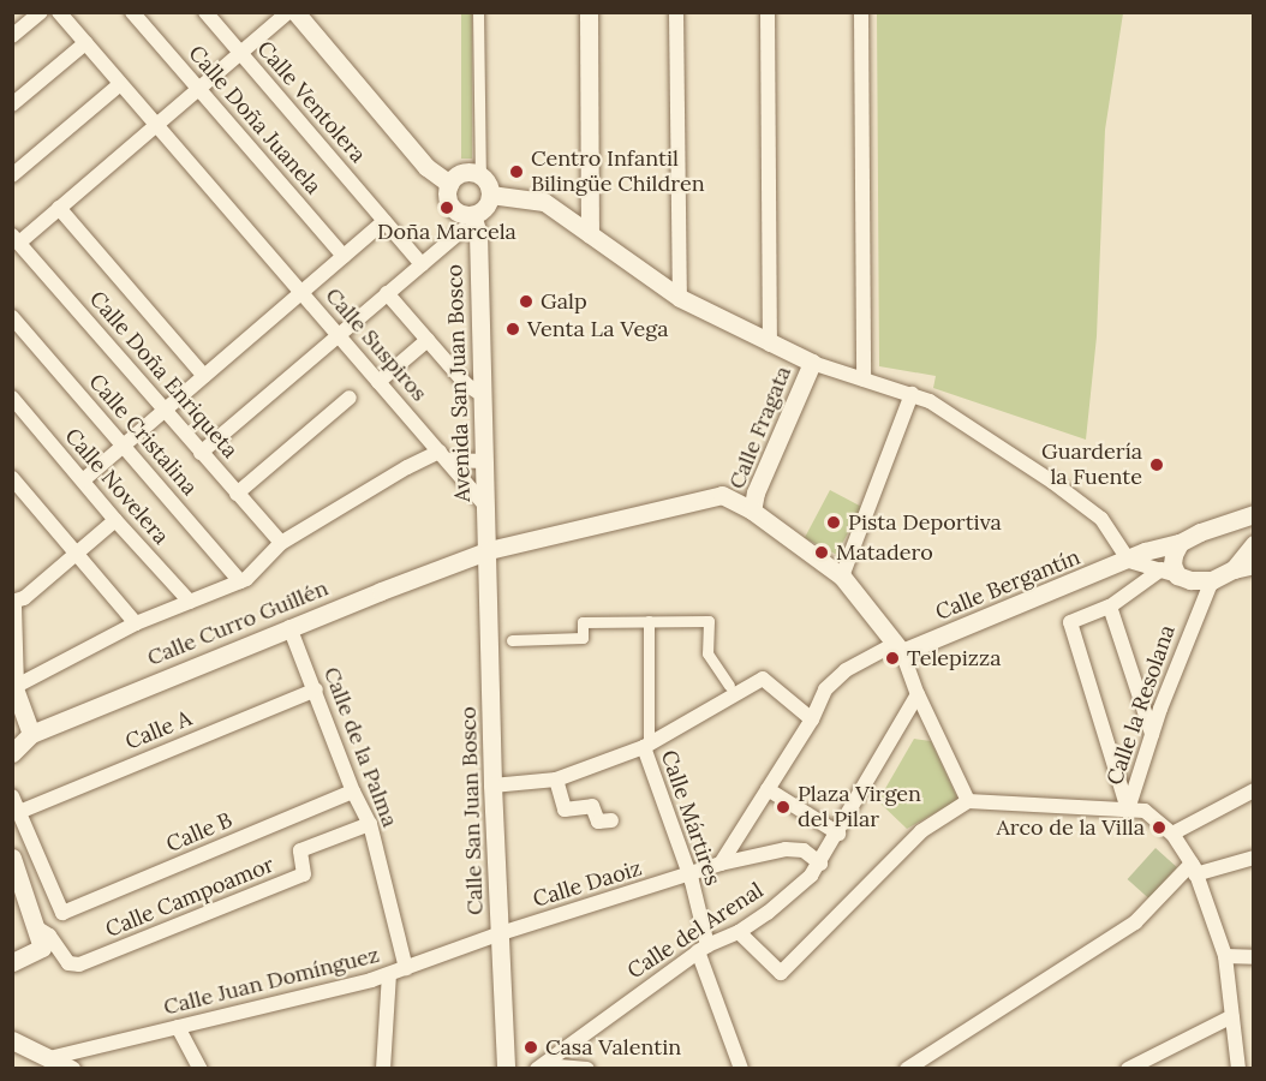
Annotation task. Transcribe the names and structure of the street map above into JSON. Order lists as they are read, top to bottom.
{
  "streets": {
    "street": [
      "Calle Ventolera",
      "Calle Doña Juanela",
      "Calle Suspiros",
      "Calle Doña Enriqueta",
      "Avenida San Juan Bosco",
      "Calle Fragata",
      "Calle Cristalina",
      "Calle Novelera",
      "Calle Bergantín",
      "Calle Curro Guillén",
      "Calle la Resolana",
      "Calle A",
      "Calle de la Palma",
      "Calle San Juan Bosco",
      "Calle Mártires",
      "Calle B",
      "Calle Daoiz",
      "Calle Campoamor",
      "Calle del Arenal",
      "Calle Juan Domínguez"
    ]
  },
  "crossings": [
    ["Calle Suspiros", "Avenida San Juan Bosco"],
    ["Avenida San Juan Bosco", "Calle Curro Guillén"],
    ["Avenida San Juan Bosco", "Calle San Juan Bosco"],
    ["Calle Fragata", "Calle Curro Guillén"],
    ["Calle Bergantín", "Calle Curro Guillén"],
    ["Calle Curro Guillén", "Calle de la Palma"],
    ["Calle Curro Guillén", "Calle San Juan Bosco"],
    ["Calle A", "Calle de la Palma"],
    ["Calle A", "Calle B"],
    ["Calle de la Palma", "Calle B"],
    ["Calle de la Palma", "Calle Campoamor"],
    ["Calle de la Palma", "Calle Juan Domínguez"],
    ["Calle San Juan Bosco", "Calle Daoiz"],
    ["Calle San Juan Bosco", "Calle Juan Domínguez"],
    ["Calle Mártires", "Calle Daoiz"],
    ["Calle Mártires", "Calle del Arenal"],
    ["Calle Daoiz", "Calle del Arenal"],
    ["Calle Daoiz", "Calle Juan Domínguez"]
  ],
  "places": [
    "Centro Infantil Bilingüe Children",
    "Doña Marcela",
    "Galp",
    "Venta La Vega",
    "Guardería la Fuente",
    "Pista Deportiva",
    "Matadero",
    "Telepizza",
    "Plaza Virgen del Pilar",
    "Arco de la Villa",
    "Casa Valentin"
  ]
}
